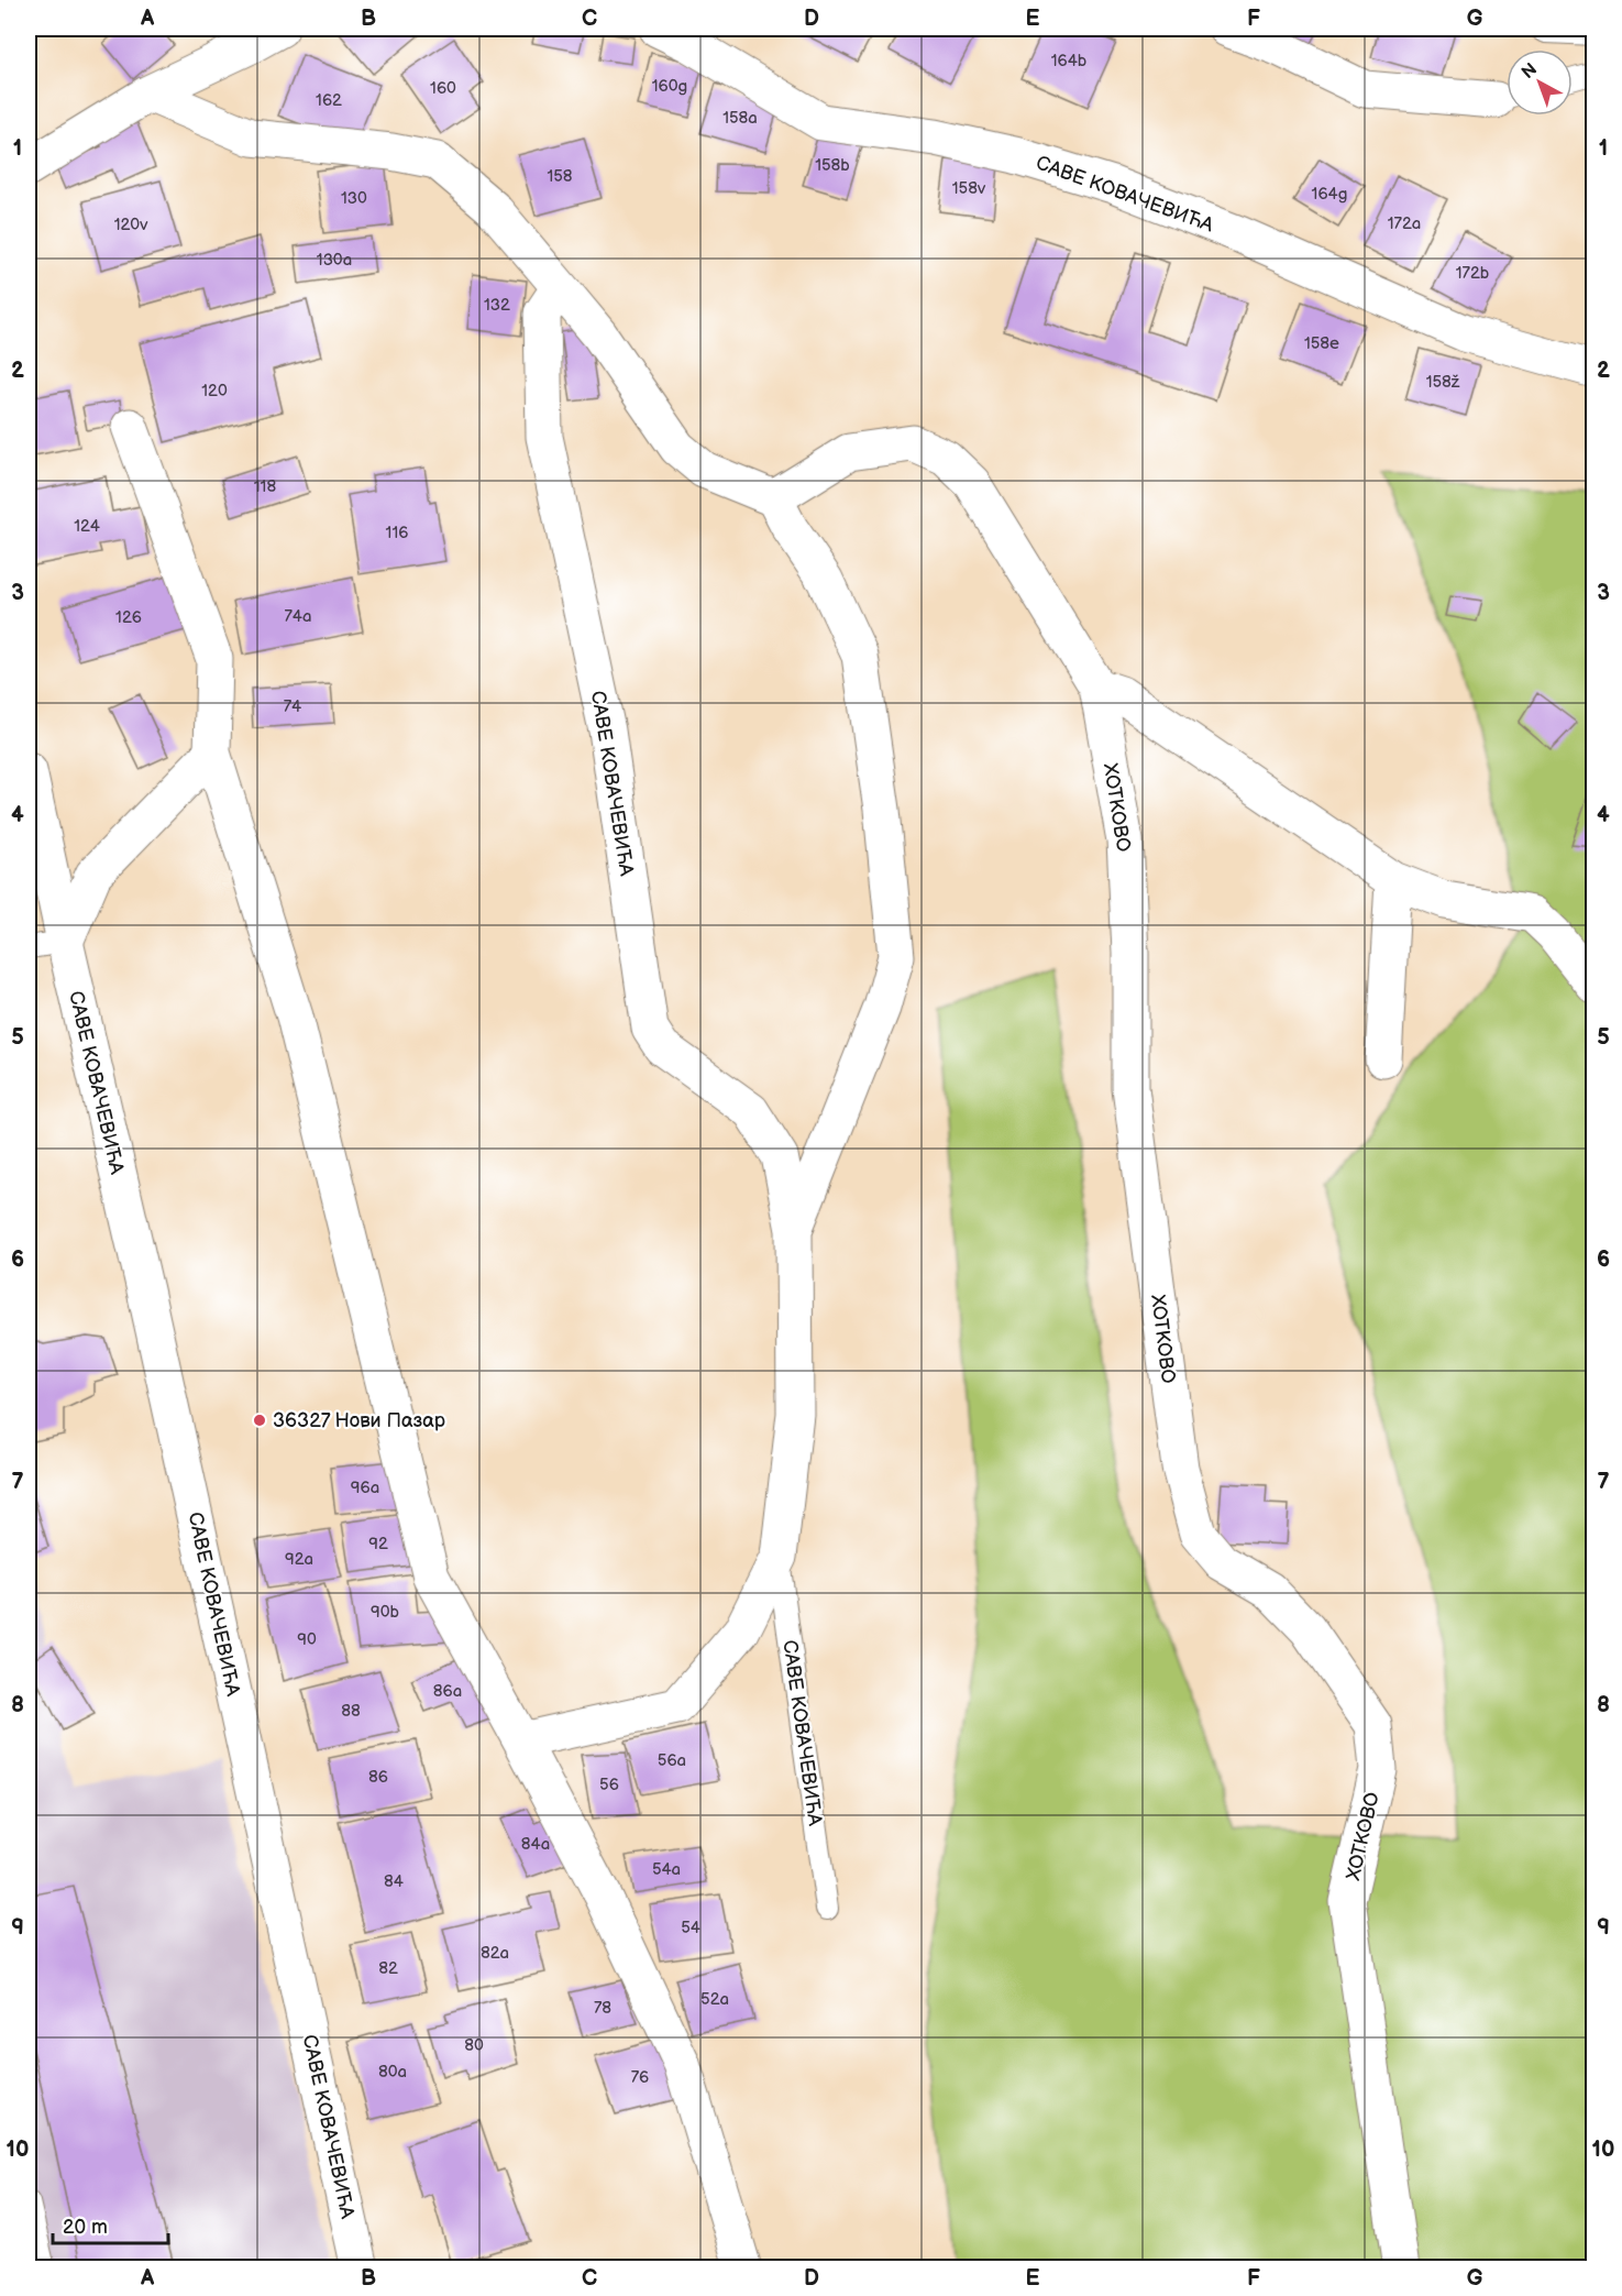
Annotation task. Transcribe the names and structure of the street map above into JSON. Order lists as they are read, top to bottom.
{
  "streets": {
    "street": ["САВЕ КОВАЧЕВИЋА", "ХОТКОВО"]
  },
  "places": ["36327 Нови Пазар"],
  "house_numbers": [
    "164b",
    "160g",
    "160",
    "162",
    "158a",
    "158b",
    "158",
    "158v",
    "164g",
    "130",
    "172a",
    "120v",
    "130a",
    "172b",
    "132",
    "158e",
    "158ž",
    "120",
    "118",
    "124",
    "116",
    "74a",
    "126",
    "74",
    "96a",
    "92",
    "92a",
    "90b",
    "90",
    "86a",
    "88",
    "56a",
    "86",
    "56",
    "84a",
    "54a",
    "84",
    "54",
    "82a",
    "82",
    "52a",
    "78",
    "80",
    "80a",
    "76"
  ],
  "scale_bar": "20 m",
  "north": "top left",
  "grid": {
    "columns": [
      "A",
      "B",
      "C",
      "D",
      "E",
      "F",
      "G"
    ],
    "rows": [
      "1",
      "2",
      "3",
      "4",
      "5",
      "6",
      "7",
      "8",
      "9",
      "10"
    ]
  }
}
